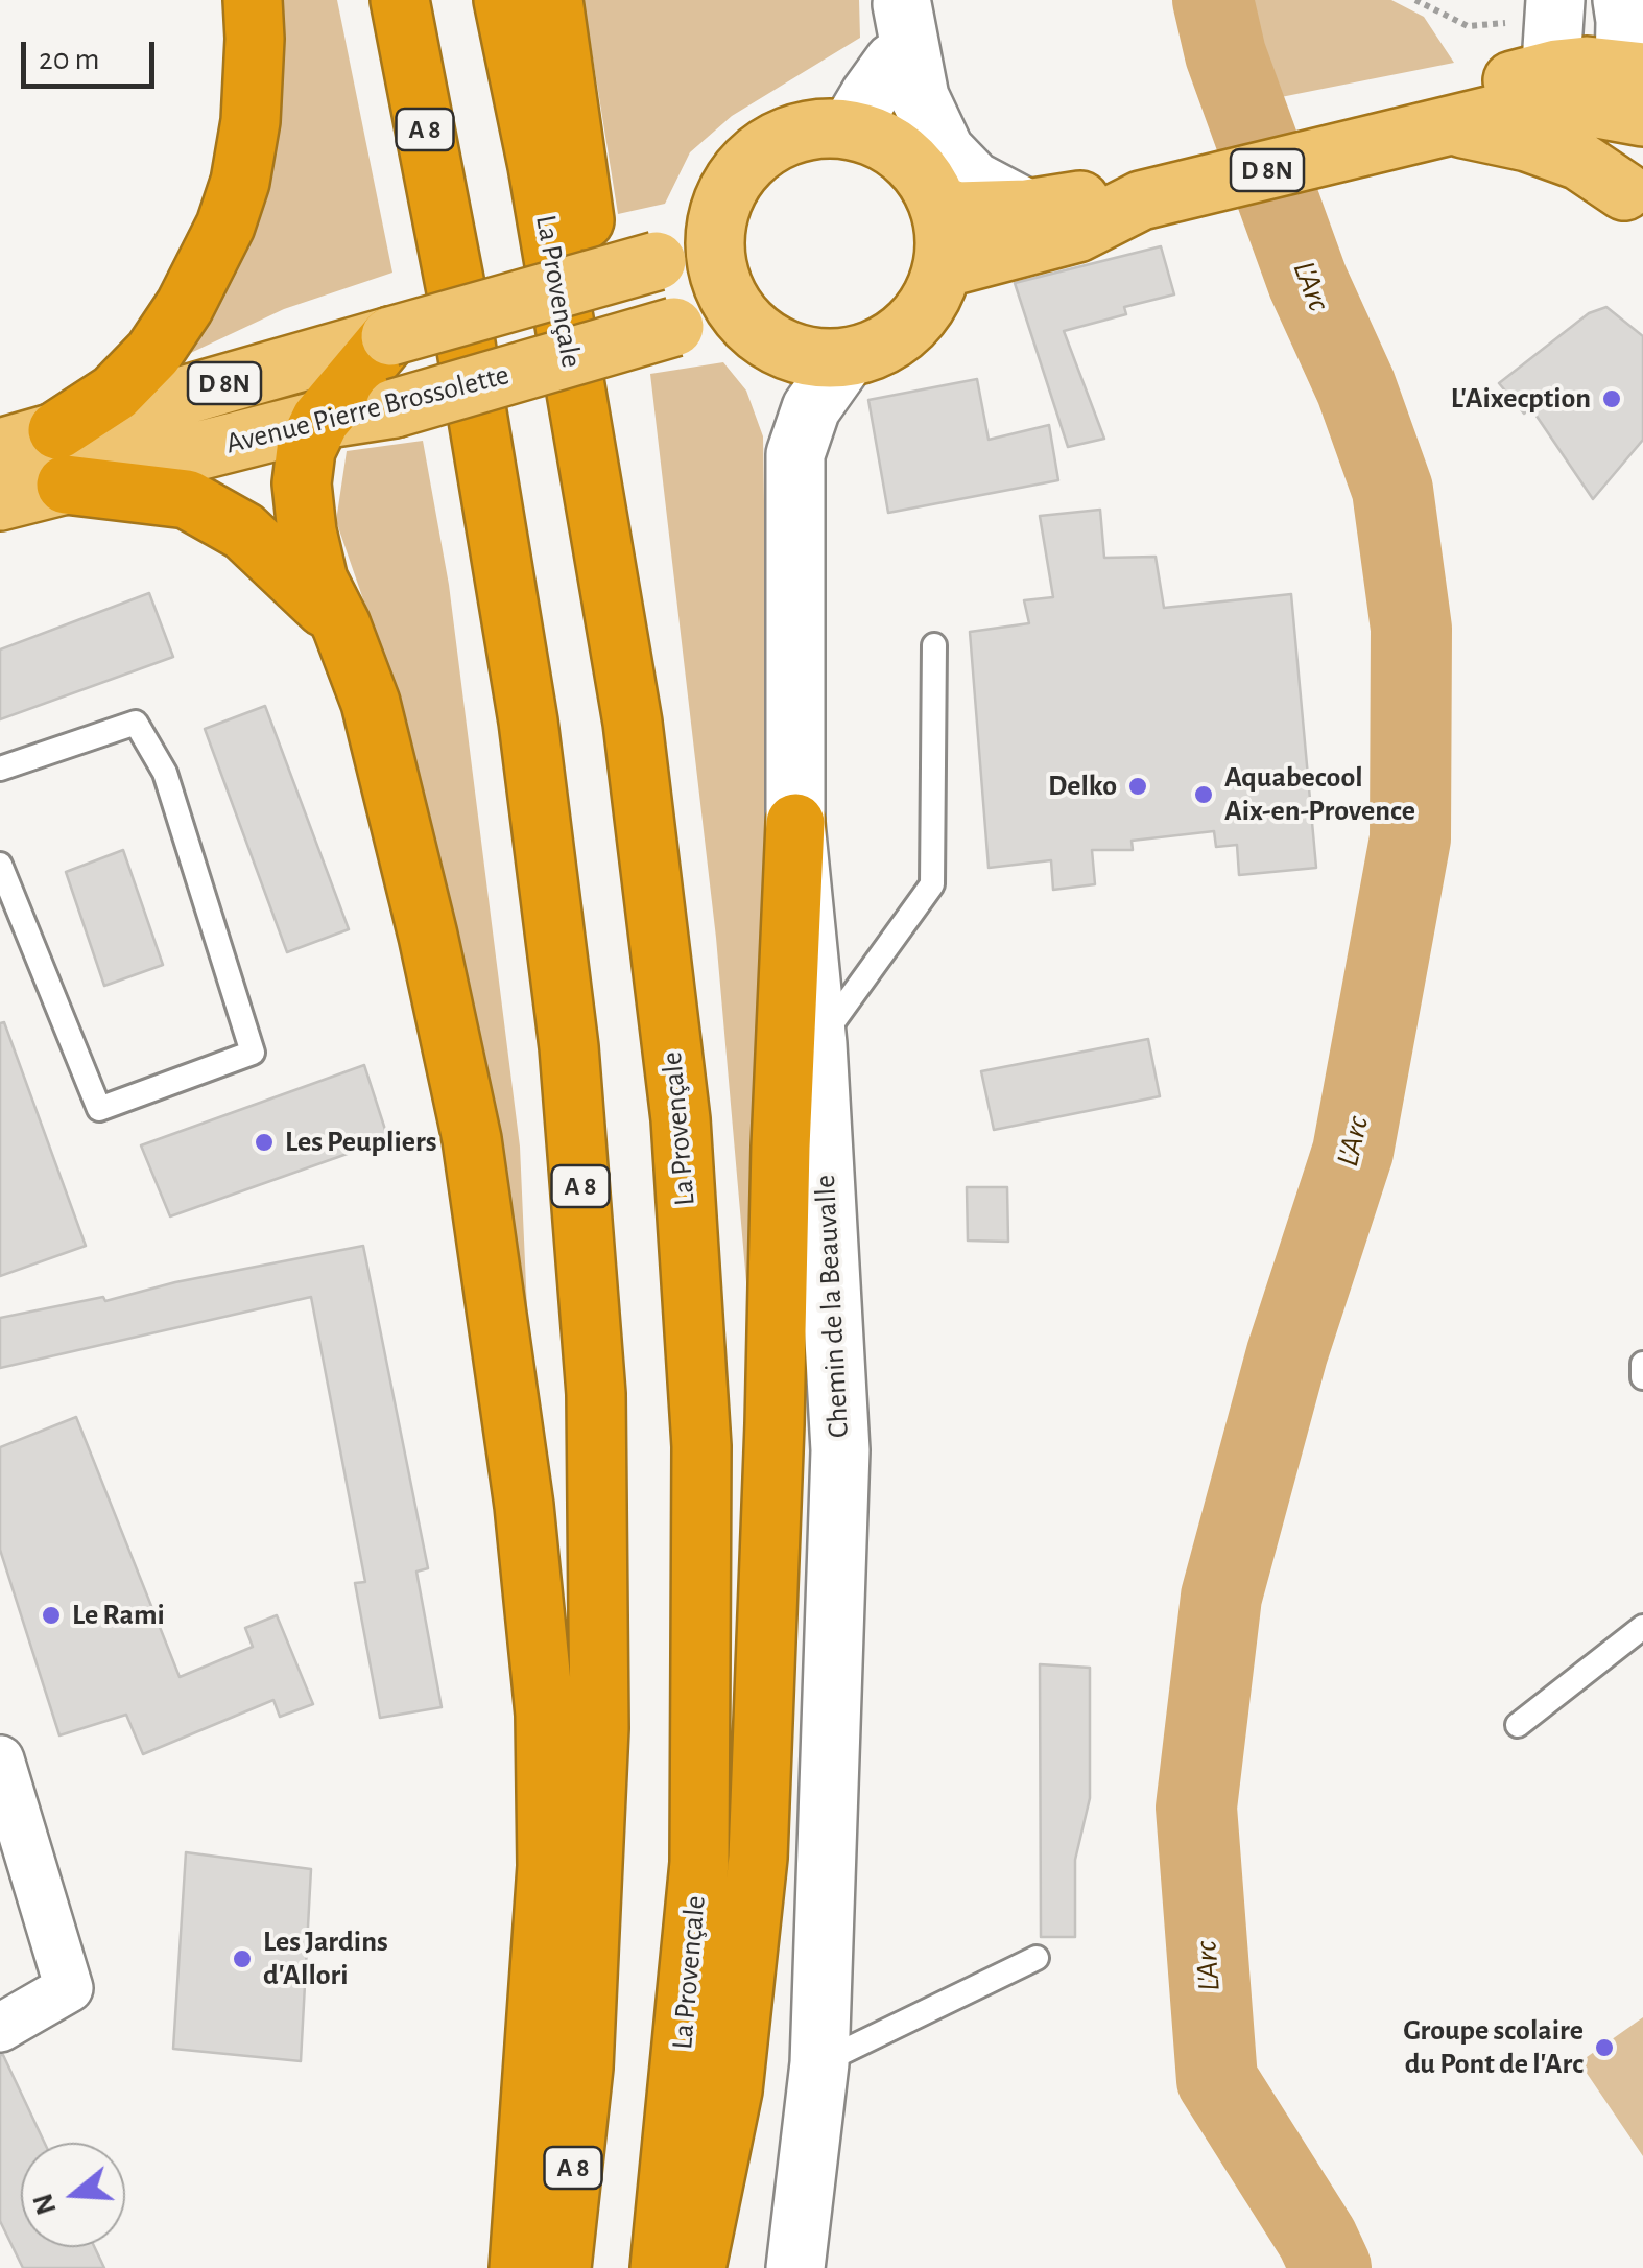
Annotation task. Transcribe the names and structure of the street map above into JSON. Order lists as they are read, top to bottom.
{
  "streets": {
    "highway": ["A 8", "La Provençale"],
    "main road": ["D 8N", "Avenue Pierre Brossolette"],
    "street": ["Chemin de la Beauvalle"]
  },
  "crossings": [
    ["D 8N", "Avenue Pierre Brossolette"],
    ["D 8N", "Chemin de la Beauvalle"],
    ["Avenue Pierre Brossolette", "Chemin de la Beauvalle"]
  ],
  "water": ["L'Arc"],
  "places": [
    "L'Aixecption",
    "Delko",
    "Aquabecool Aix-en-Provence",
    "Les Peupliers",
    "Le Rami",
    "Les Jardins d'Allori",
    "Groupe scolaire du Pont de l'Arc"
  ],
  "scale_bar": "20 m",
  "north": "left"
}
